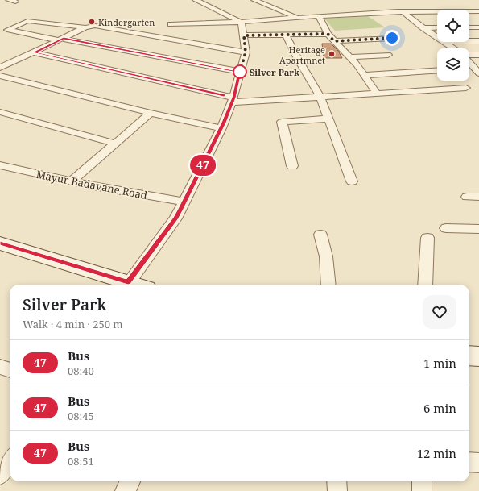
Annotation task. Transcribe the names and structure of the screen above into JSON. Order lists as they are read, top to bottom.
{
  "streets": {
    "street": ["Mayur Badavane Road"]
  },
  "places": ["Kindergarten", "Heritage Apartmnet", "Silver Park"],
  "lines": ["bus line 47"],
  "page": {
    "on_map": "47",
    "heading": ["Silver Park", "Walk · 4 min · 250 m"],
    "list": [
      {
        "mark": "47",
        "name": "Bus",
        "note": "08:40",
        "value": "1 min"
      },
      {
        "mark": "47",
        "name": "Bus",
        "note": "08:45",
        "value": "6 min"
      },
      {
        "mark": "47",
        "name": "Bus",
        "note": "08:51",
        "value": "12 min"
      }
    ]
  }
}
